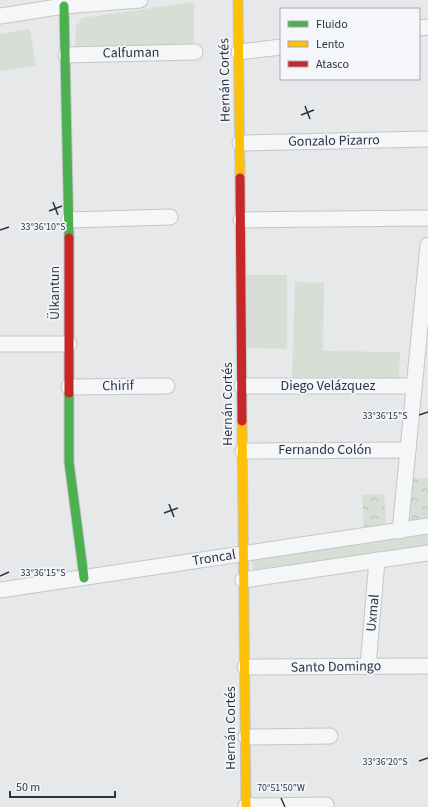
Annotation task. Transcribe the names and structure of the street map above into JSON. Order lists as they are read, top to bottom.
{
  "streets": {
    "street": [
      "Calfuman",
      "Hernán Cortés",
      "Gonzalo Pizarro",
      "Ülkantun",
      "Chirif",
      "Diego Velázquez",
      "Fernando Colón",
      "Troncal",
      "Uxmal",
      "Santo Domingo"
    ]
  },
  "crossings": [
    ["Calfuman", "Ülkantun"],
    ["Hernán Cortés", "Gonzalo Pizarro"],
    ["Hernán Cortés", "Diego Velázquez"],
    ["Hernán Cortés", "Fernando Colón"],
    ["Hernán Cortés", "Troncal"],
    ["Hernán Cortés", "Santo Domingo"],
    ["Ülkantun", "Chirif"],
    ["Ülkantun", "Troncal"],
    ["Troncal", "Uxmal"],
    ["Uxmal", "Santo Domingo"]
  ],
  "legend": ["Fluido", "Lento", "Atasco"],
  "scale_bar": "50 m",
  "coordinates": [
    "33°36'10\"S",
    "33°36'15\"S",
    "33°36'20\"S",
    "70°51'50\"W"
  ]
}
